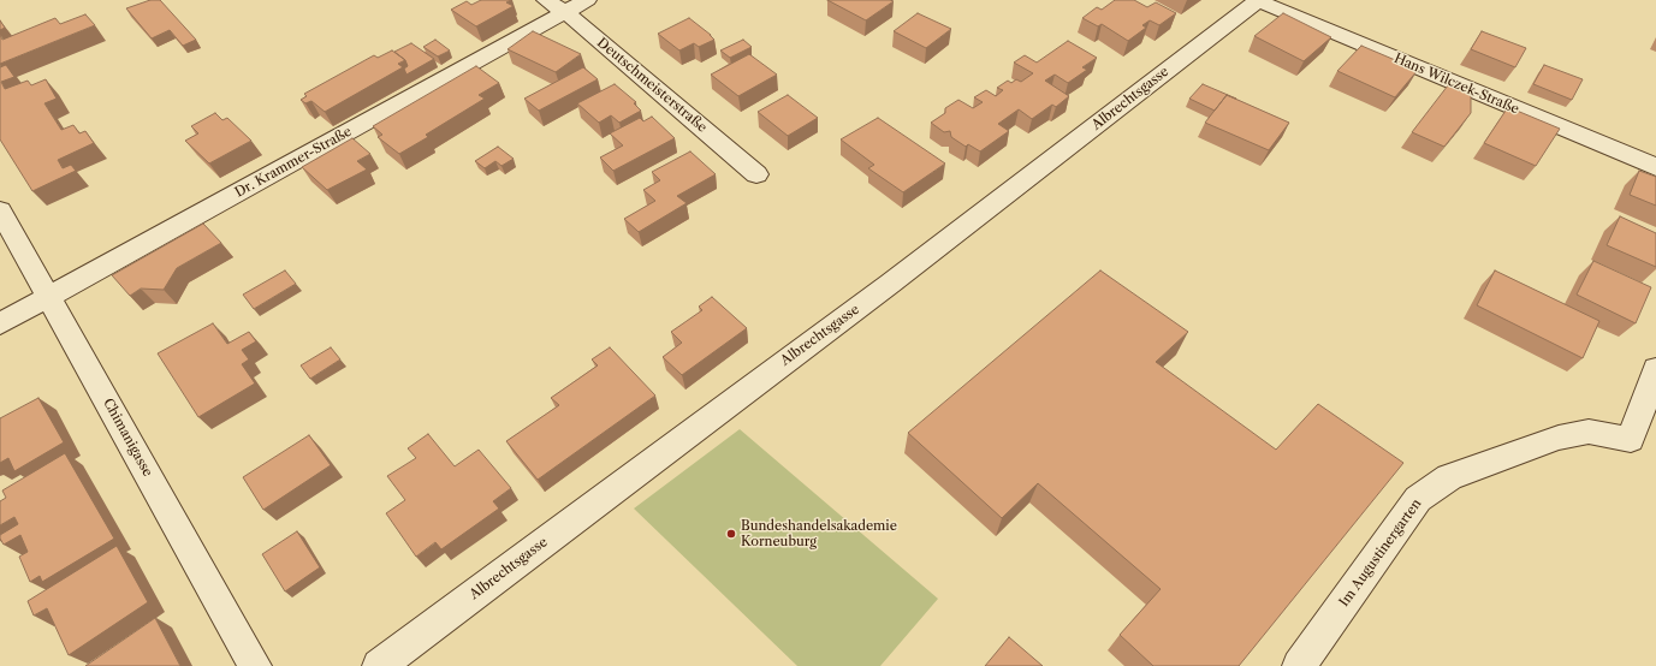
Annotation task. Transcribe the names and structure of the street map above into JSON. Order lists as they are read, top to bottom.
{
  "streets": {
    "street": [
      "Hans Wilczek-Straße",
      "Deutschmeisterstraße",
      "Albrechtsgasse",
      "Dr. Krammer-Straße",
      "Chimanigasse",
      "Im Augustinergarten"
    ]
  },
  "crossings": [
    ["Hans Wilczek-Straße", "Albrechtsgasse"],
    ["Deutschmeisterstraße", "Dr. Krammer-Straße"],
    ["Dr. Krammer-Straße", "Chimanigasse"]
  ],
  "places": ["Bundeshandelsakademie Korneuburg"]
}
